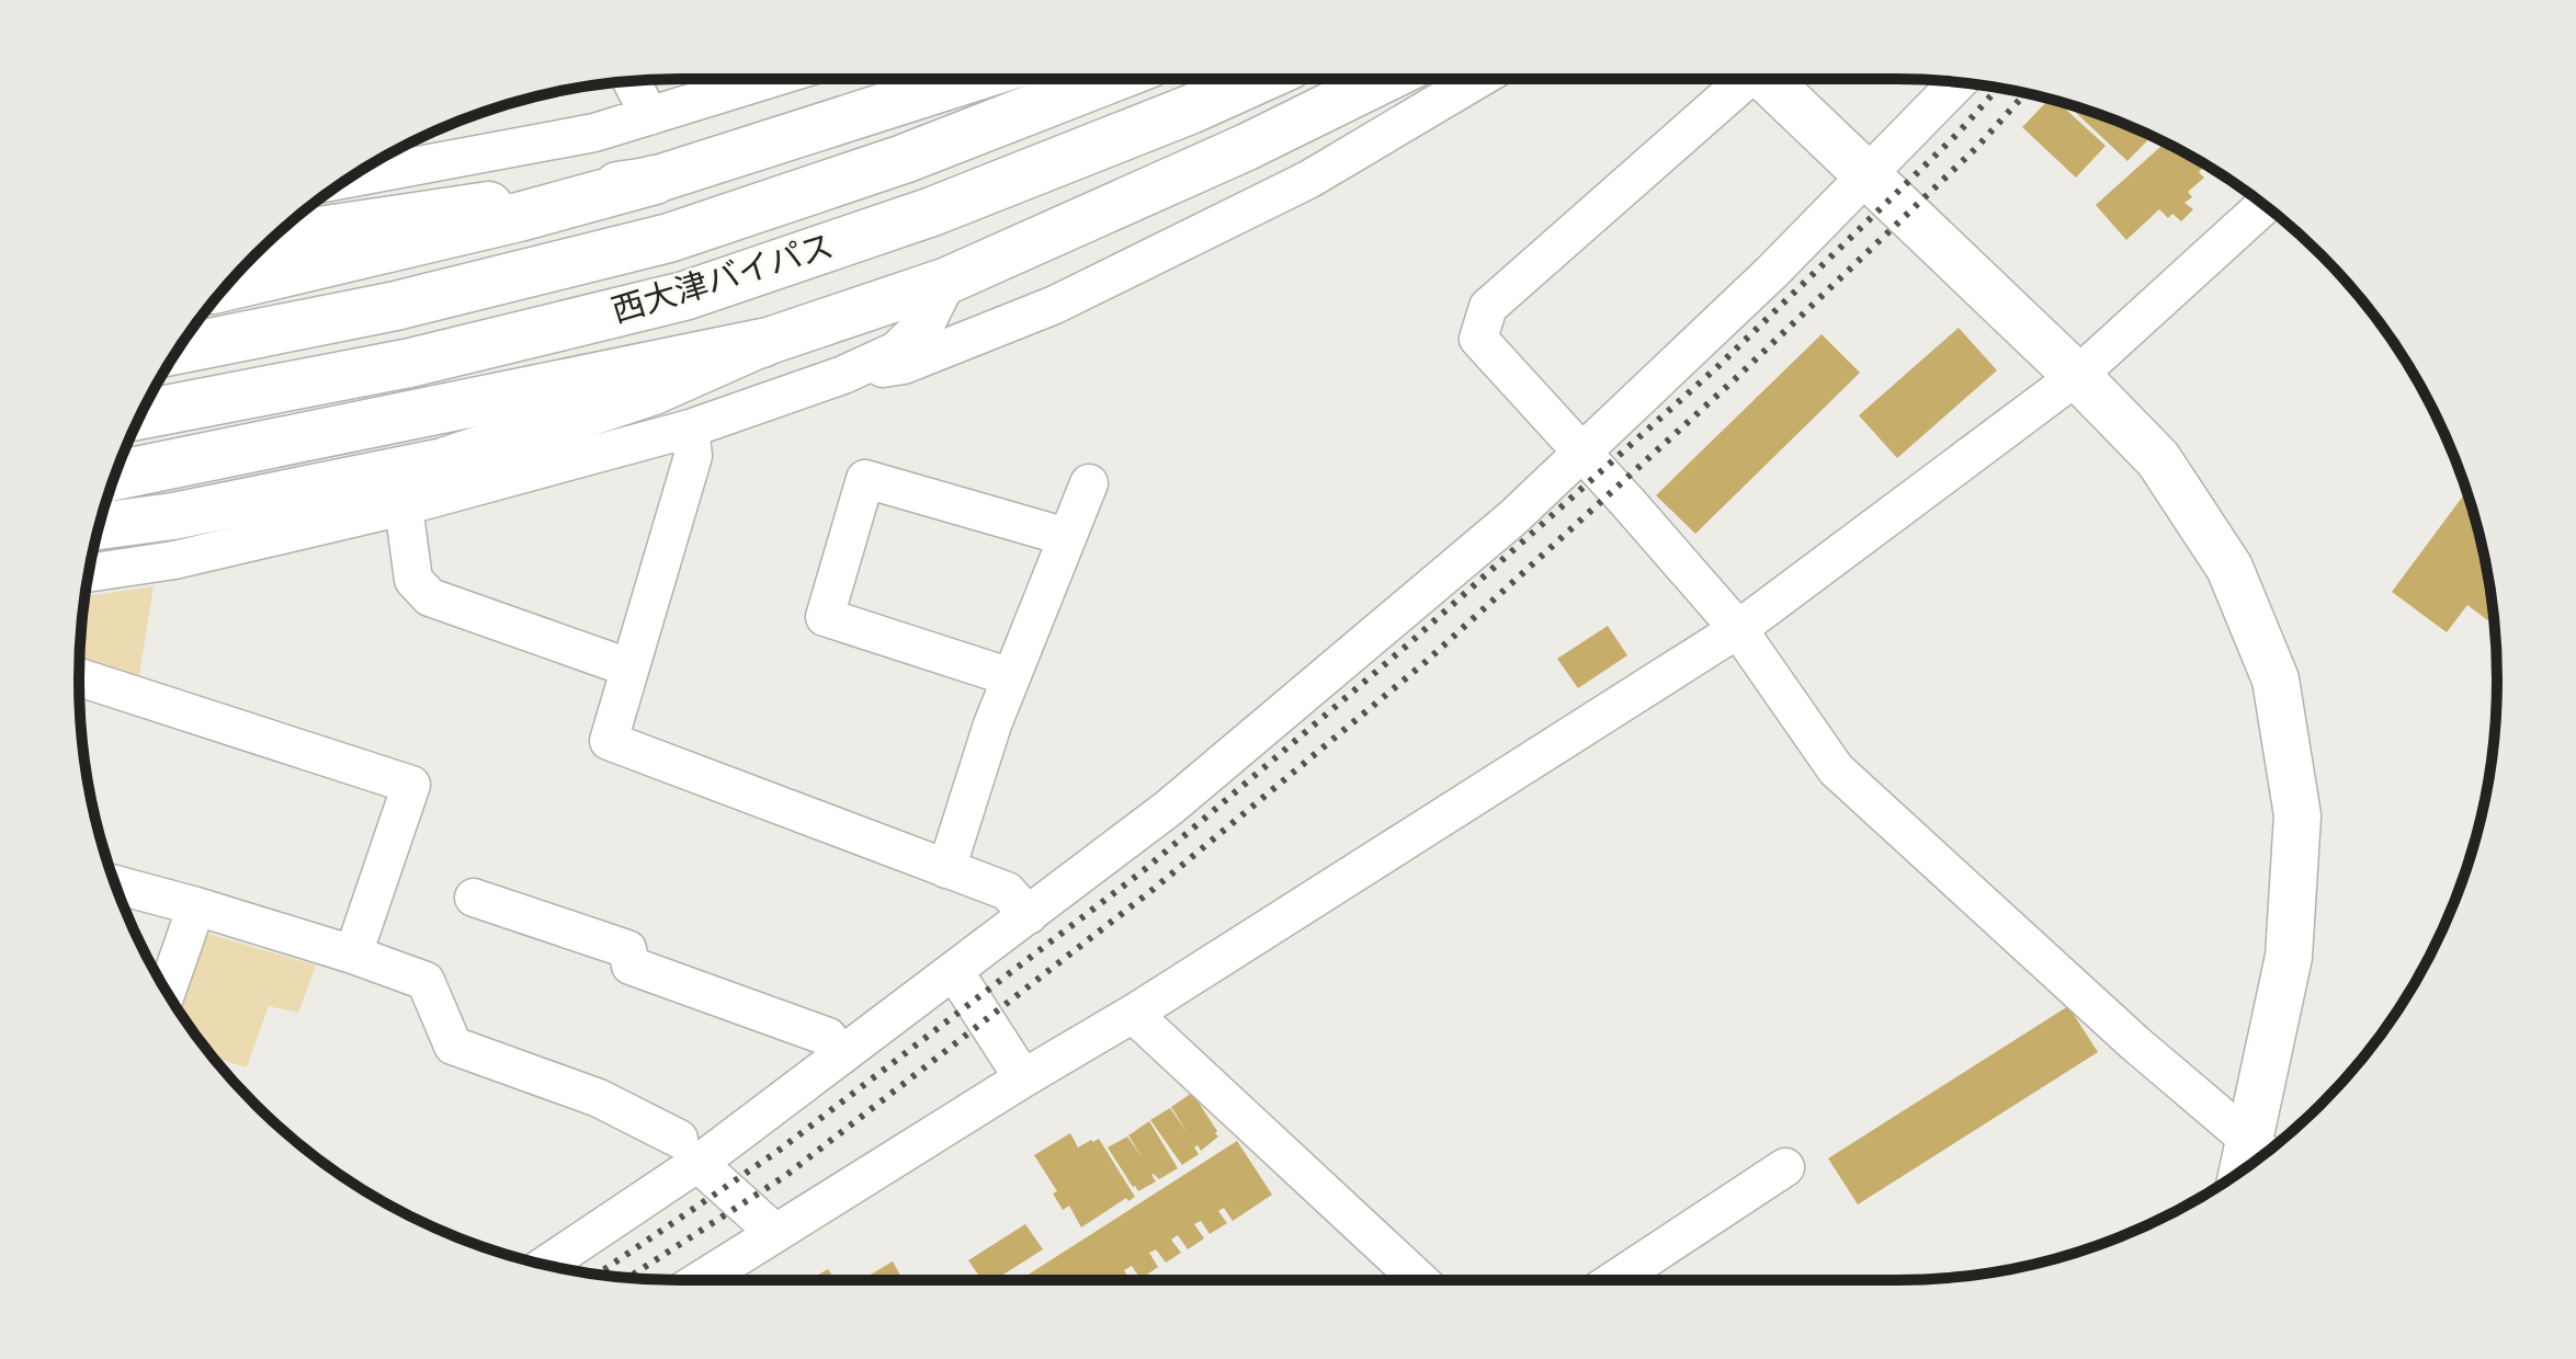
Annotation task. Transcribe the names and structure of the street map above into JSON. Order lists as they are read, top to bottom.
{
  "streets": {
    "highway": ["西大津バイパス"]
  }
}
